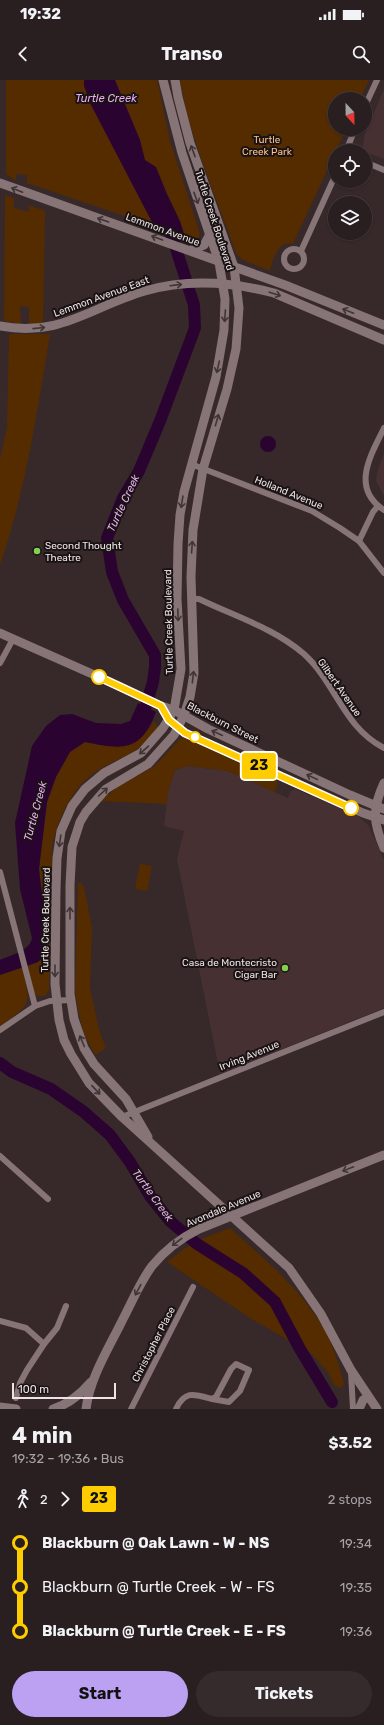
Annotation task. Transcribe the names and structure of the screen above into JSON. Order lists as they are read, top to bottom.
{
  "streets": {
    "main road": [
      "Turtle Creek Boulevard",
      "Lemmon Avenue",
      "Lemmon Avenue East",
      "Blackburn Street",
      "Avondale Avenue"
    ],
    "street": [
      "Holland Avenue",
      "Gilbert Avenue",
      "Irving Avenue",
      "Christopher Place"
    ]
  },
  "crossings": [
    ["Turtle Creek Boulevard", "Lemmon Avenue"],
    ["Turtle Creek Boulevard", "Lemmon Avenue East"],
    ["Turtle Creek Boulevard", "Holland Avenue"],
    ["Turtle Creek Boulevard", "Gilbert Avenue"],
    ["Turtle Creek Boulevard", "Blackburn Street"],
    ["Turtle Creek Boulevard", "Irving Avenue"],
    ["Turtle Creek Boulevard", "Avondale Avenue"]
  ],
  "one_way": ["Lemmon Avenue East", "Avondale Avenue"],
  "water": ["Turtle Creek"],
  "parks": ["Turtle Creek Park"],
  "places": ["Second Thought Theatre", "Casa de Montecristo Cigar Bar"],
  "lines": ["bus line 23"],
  "scale_bar": "100 m",
  "north": "bottom",
  "page": {
    "status": "19:32",
    "header": "Transo",
    "on_map": "23",
    "scale": "100 m",
    "heading": ["4 min", "19:32 – 19:36 · Bus", "$3.52"],
    "legs": ["2", "23", "2 stops"],
    "list": [
      {
        "name": "Blackburn @ Oak Lawn - W - NS",
        "value": "19:34"
      },
      {
        "name": "Blackburn @ Turtle Creek - W - FS",
        "value": "19:35"
      },
      {
        "name": "Blackburn @ Turtle Creek - E - FS",
        "value": "19:36"
      }
    ],
    "buttons": ["Start", "Tickets"]
  }
}
